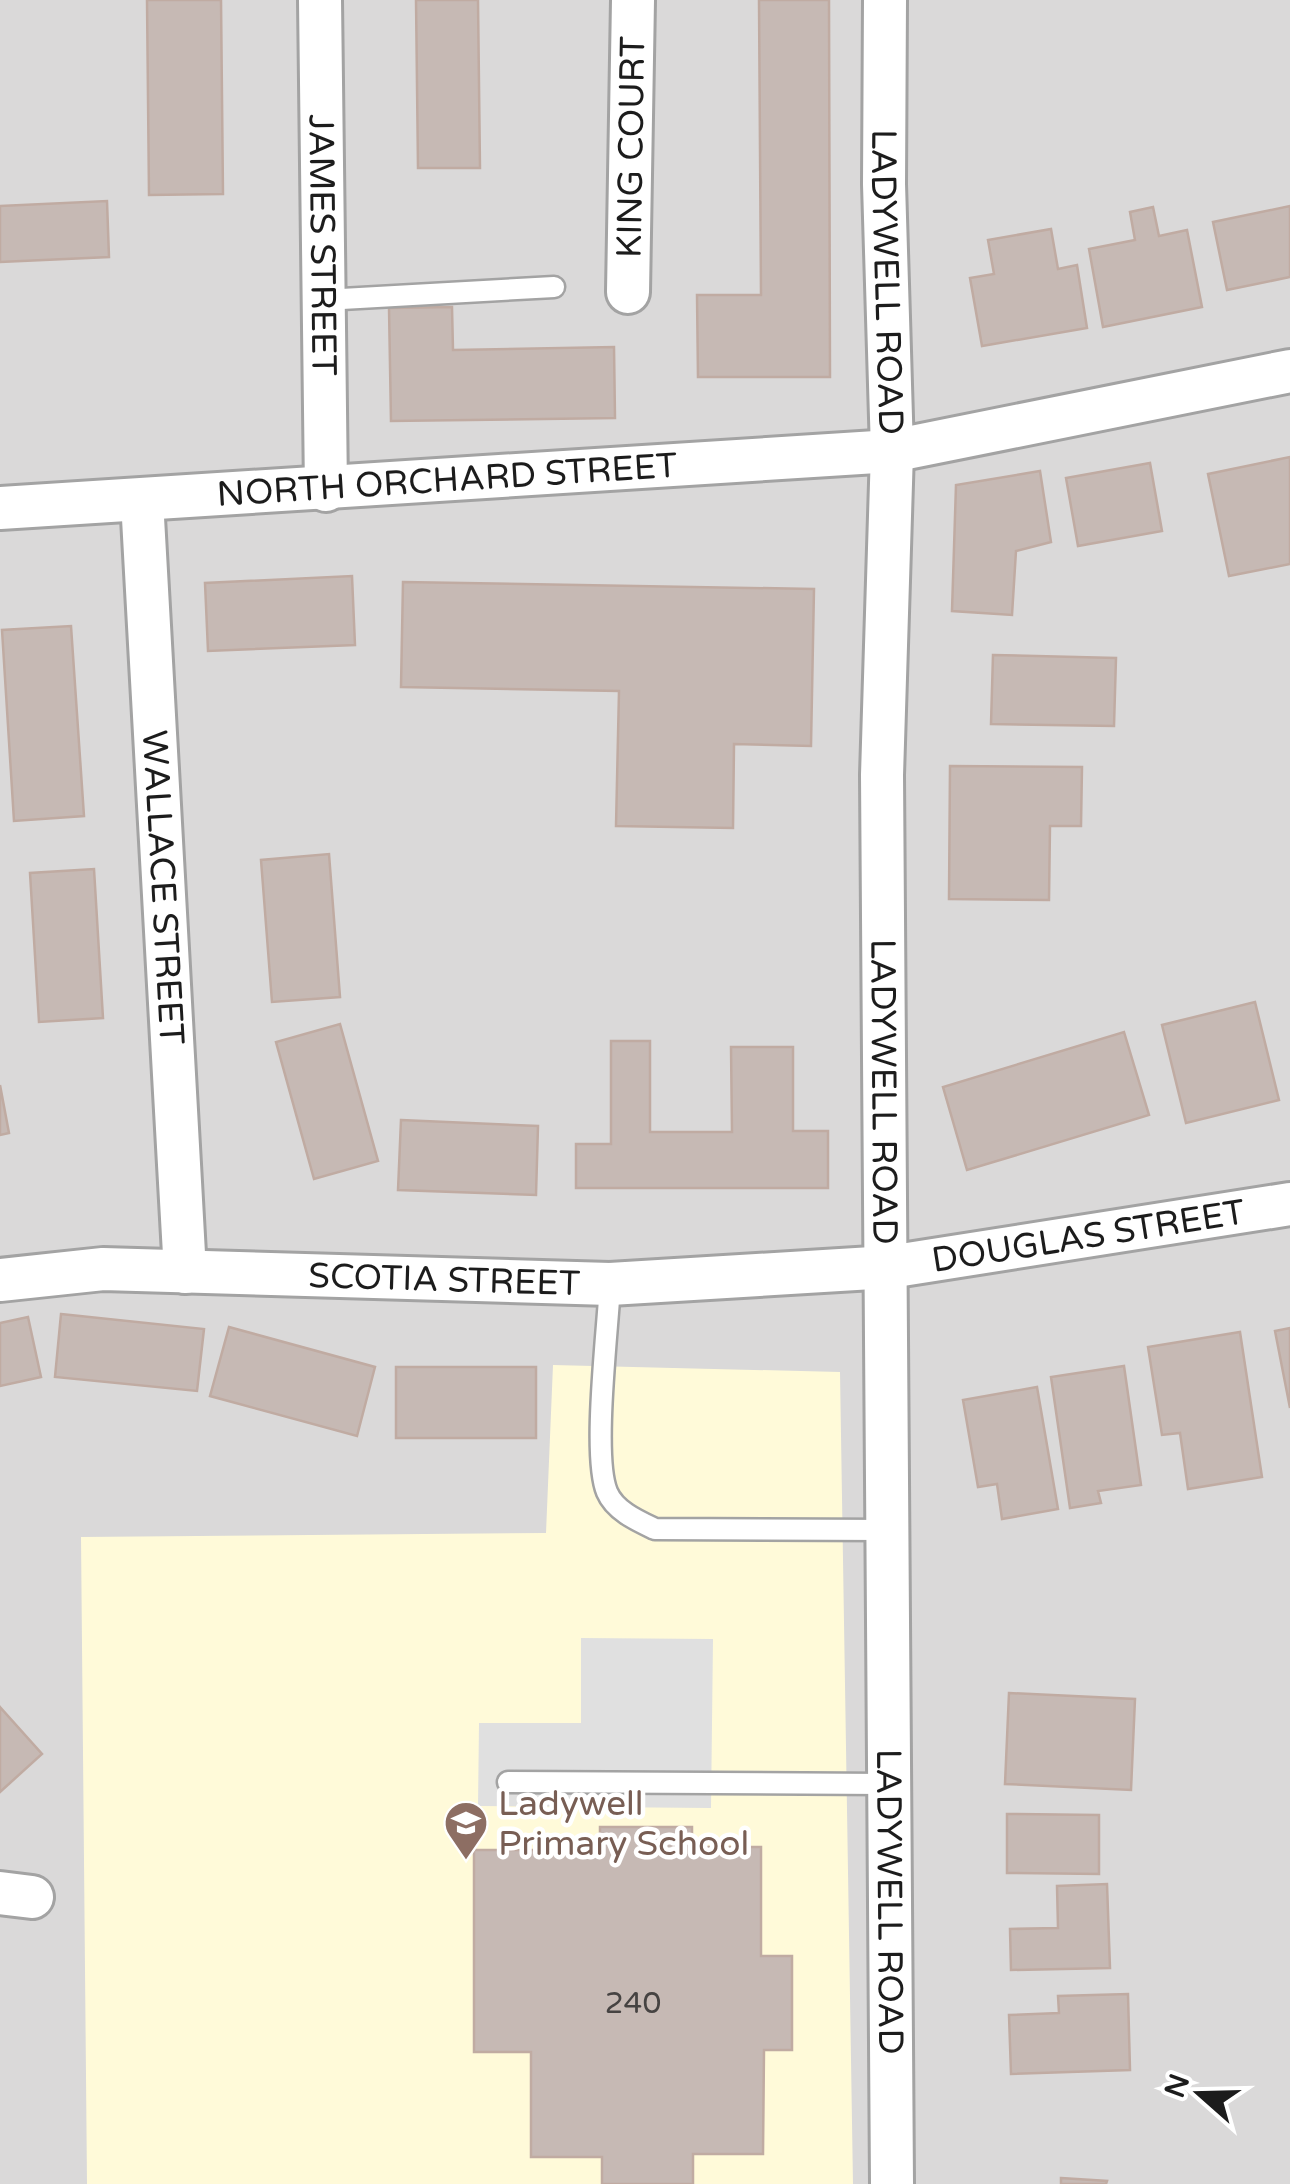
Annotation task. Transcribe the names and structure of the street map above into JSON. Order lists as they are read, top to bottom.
{
  "streets": {
    "street": [
      "KING COURT",
      "JAMES STREET",
      "LADYWELL ROAD",
      "NORTH ORCHARD STREET",
      "WALLACE STREET",
      "DOUGLAS STREET",
      "SCOTIA STREET"
    ]
  },
  "crossings": [
    ["JAMES STREET", "NORTH ORCHARD STREET"],
    ["LADYWELL ROAD", "NORTH ORCHARD STREET"],
    ["LADYWELL ROAD", "DOUGLAS STREET"],
    ["LADYWELL ROAD", "SCOTIA STREET"],
    ["NORTH ORCHARD STREET", "WALLACE STREET"],
    ["WALLACE STREET", "SCOTIA STREET"],
    ["DOUGLAS STREET", "SCOTIA STREET"]
  ],
  "places": {
    "school or university": ["Ladywell Primary School"]
  },
  "house_numbers": ["240"],
  "north": "left"
}
